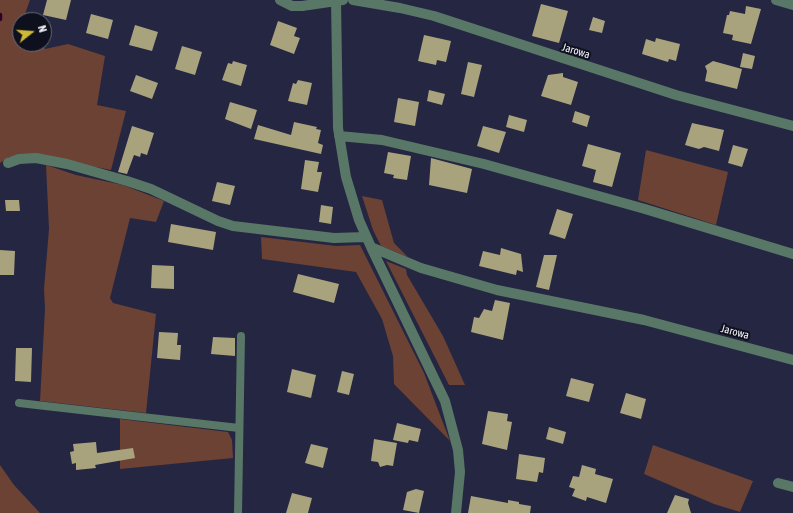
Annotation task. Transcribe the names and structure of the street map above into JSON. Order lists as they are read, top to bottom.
{
  "streets": {
    "street": ["Jarowa"]
  },
  "north": "right"
}
